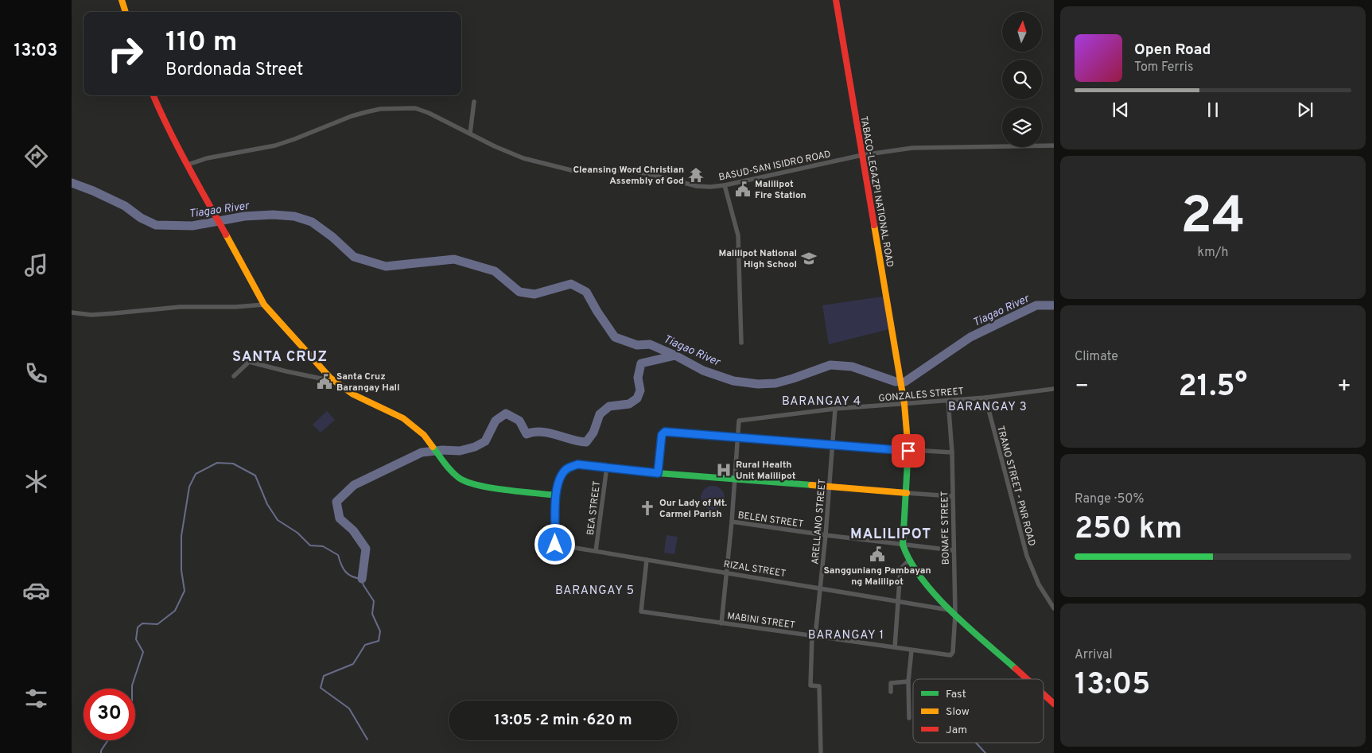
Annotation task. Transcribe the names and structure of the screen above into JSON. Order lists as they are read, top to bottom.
{
  "streets": {
    "street": [
      "BASUD-SAN ISIDRO ROAD",
      "TABACO-LEGAZPI NATIONAL ROAD",
      "GONZALES STREET",
      "TRAMO STREET - PNR ROAD",
      "BEA STREET",
      "BELEN STREET",
      "ARELLANO STREET",
      "BONAFE STREET",
      "RIZAL STREET",
      "MABINI STREET"
    ]
  },
  "crossings": [
    ["BASUD-SAN ISIDRO ROAD", "TABACO-LEGAZPI NATIONAL ROAD"],
    ["TABACO-LEGAZPI NATIONAL ROAD", "GONZALES STREET"],
    ["TABACO-LEGAZPI NATIONAL ROAD", "BELEN STREET"],
    ["GONZALES STREET", "TRAMO STREET - PNR ROAD"],
    ["GONZALES STREET", "ARELLANO STREET"],
    ["GONZALES STREET", "BONAFE STREET"],
    ["BEA STREET", "RIZAL STREET"],
    ["BELEN STREET", "ARELLANO STREET"],
    ["BELEN STREET", "BONAFE STREET"],
    ["ARELLANO STREET", "RIZAL STREET"],
    ["ARELLANO STREET", "MABINI STREET"],
    ["BONAFE STREET", "RIZAL STREET"],
    ["BONAFE STREET", "MABINI STREET"],
    ["RIZAL STREET", "MABINI STREET"]
  ],
  "districts": [
    "SANTA CRUZ",
    "BARANGAY 4",
    "BARANGAY 3",
    "MALILIPOT",
    "BARANGAY 5",
    "BARANGAY 1"
  ],
  "water": ["Tiagao River"],
  "places": {
    "temple": ["Cleansing Word Christian Assembly of God"],
    "public building": ["Malilipot Fire Station", "Santa Cruz Barangay Hall", "Sangguniang Pambayan ng Malilipot"],
    "school or university": ["Malilipot National High School"],
    "hospital": ["Rural Health Unit Malilipot"],
    "church": ["Our Lady of Mt. Carmel Parish"]
  },
  "legend": ["Fast", "Slow", "Jam"],
  "north": "top",
  "page": {
    "tabs": "13:03",
    "turn": ["110 m", "Bordonada Street"],
    "song": ["Open Road", "Tom Ferris"],
    "tile": [
      ["24", "km/h"],
      "Climate",
      ["Range · 50%", "250 km"],
      ["Arrival", "13:05"]
    ],
    "heat": ["−", "21.5°", "+"],
    "limit": "30",
    "trip": "13:05 · 2 min · 620 m"
  }
}
